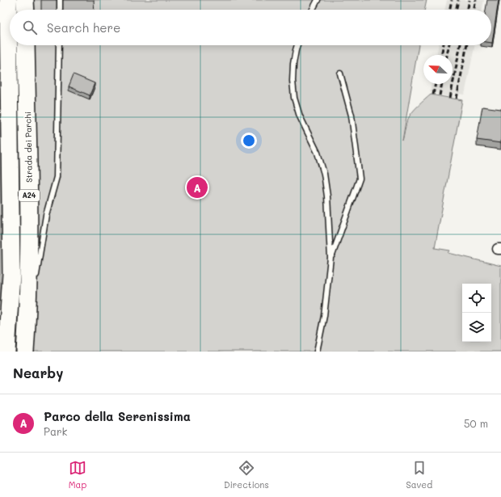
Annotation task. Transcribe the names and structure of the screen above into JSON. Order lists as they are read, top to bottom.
{
  "streets": {
    "highway": ["Strada dei Parchi", "A24"]
  },
  "north": "top left",
  "page": {
    "search": "Search here",
    "pins": "A",
    "heading": "Nearby",
    "list": [
      {
        "mark": "A",
        "name": "Parco della Serenissima",
        "note": "Park",
        "value": "50 m"
      }
    ],
    "nav": ["Map", "Directions", "Saved"]
  }
}
